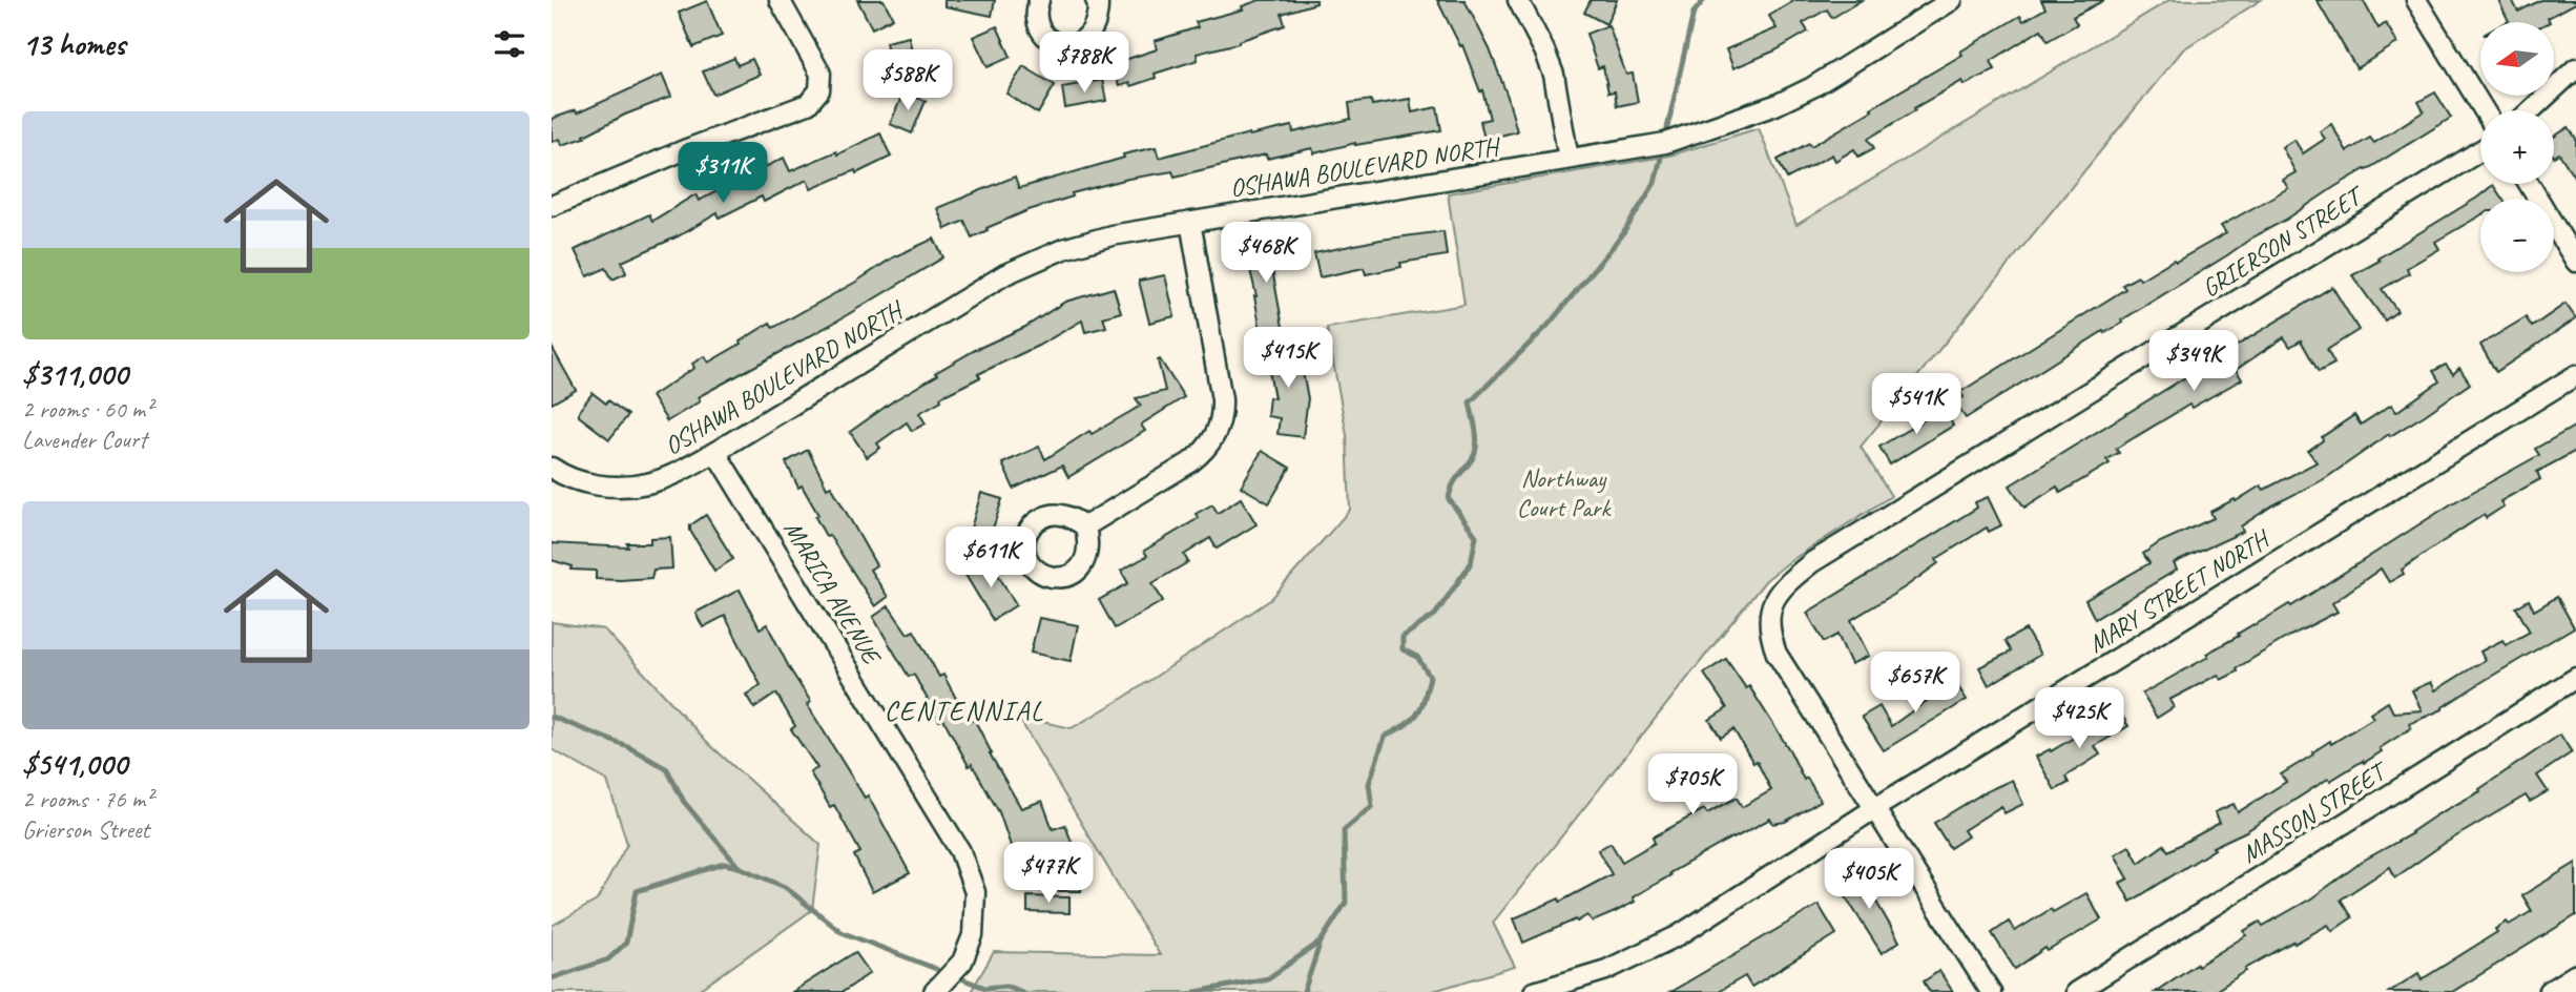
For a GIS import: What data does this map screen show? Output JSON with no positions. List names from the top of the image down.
{
  "streets": {
    "street": [
      "OSHAWA BOULEVARD NORTH",
      "GRIERSON STREET",
      "MARICA AVENUE",
      "MARY STREET NORTH",
      "MASSON STREET"
    ]
  },
  "crossings": [
    ["OSHAWA BOULEVARD NORTH", "MARICA AVENUE"],
    ["GRIERSON STREET", "MARY STREET NORTH"]
  ],
  "districts": ["CENTENNIAL"],
  "parks": ["Northway Court Park"],
  "north": "left",
  "page": {
    "heading": "13 homes",
    "map_buttons": ["+", "−"],
    "price": [
      "$788K",
      "$588K",
      "$311K",
      "$468K",
      "$415K",
      "$349K",
      "$541K",
      "$611K",
      "$657K",
      "$425K",
      "$705K",
      "$477K",
      "$405K"
    ],
    "list": [
      {
        "name": "$311,000",
        "note": "2 rooms · 60 m² · Lavender Court"
      },
      {
        "name": "$541,000",
        "note": "2 rooms · 76 m² · Grierson Street"
      }
    ]
  }
}
